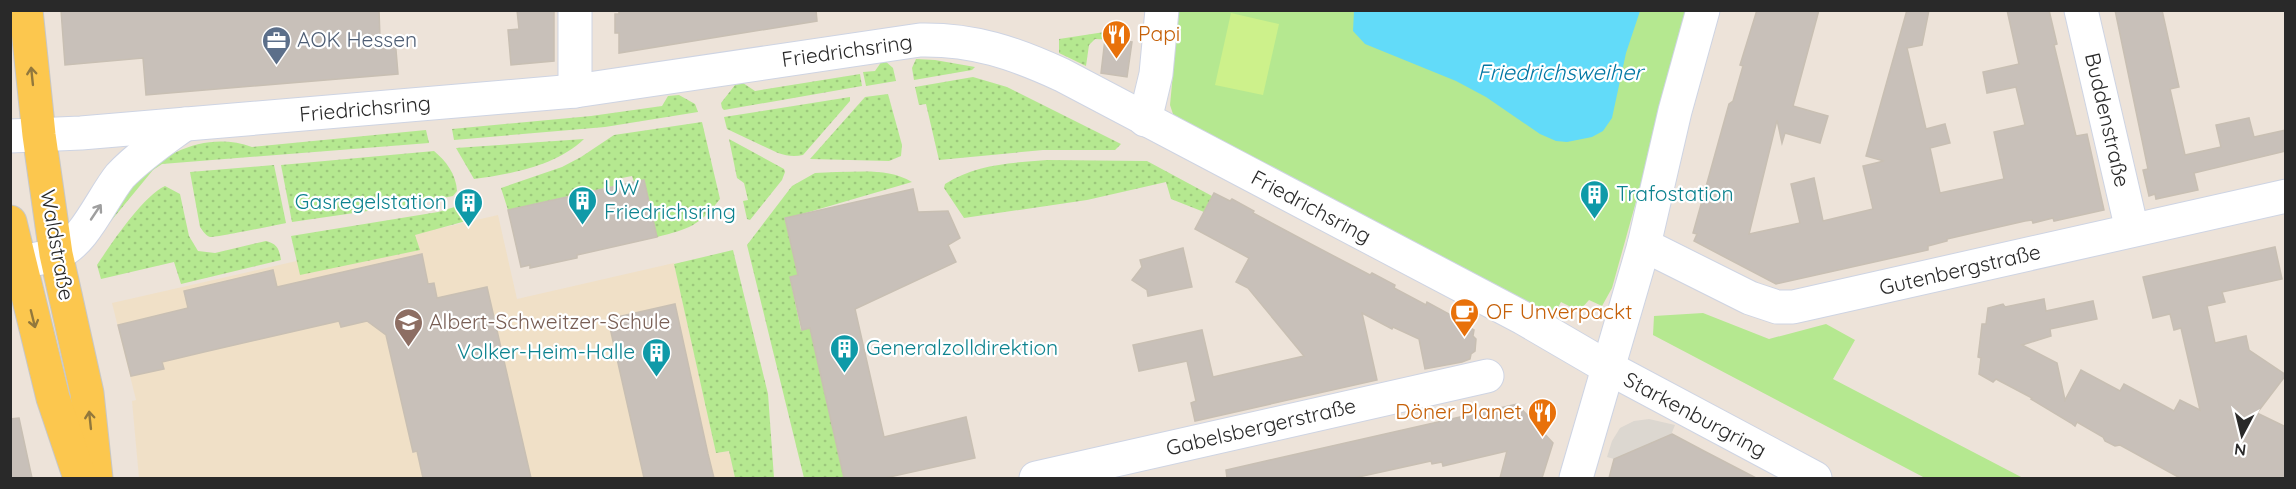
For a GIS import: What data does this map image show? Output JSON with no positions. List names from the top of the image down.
{
  "streets": {
    "main road": ["Waldstraße"],
    "street": [
      "Friedrichsring",
      "Buddenstraße",
      "Gutenbergstraße",
      "Starkenburgring",
      "Gabelsbergerstraße"
    ]
  },
  "crossings": [
    ["Friedrichsring", "Waldstraße"],
    ["Friedrichsring", "Starkenburgring"],
    ["Buddenstraße", "Gutenbergstraße"]
  ],
  "water": ["Friedrichsweiher"],
  "places": {
    "restaurant": ["Papi", "Döner Planet"],
    "office": ["AOK Hessen"],
    "building": [
      "Trafostation",
      "UW Friedrichsring",
      "Gasregelstation",
      "Generalzolldirektion",
      "Volker-Heim-Halle"
    ],
    "cafe": ["OF Unverpackt"],
    "school or university": ["Albert-Schweitzer-Schule"]
  },
  "north": "bottom"
}
